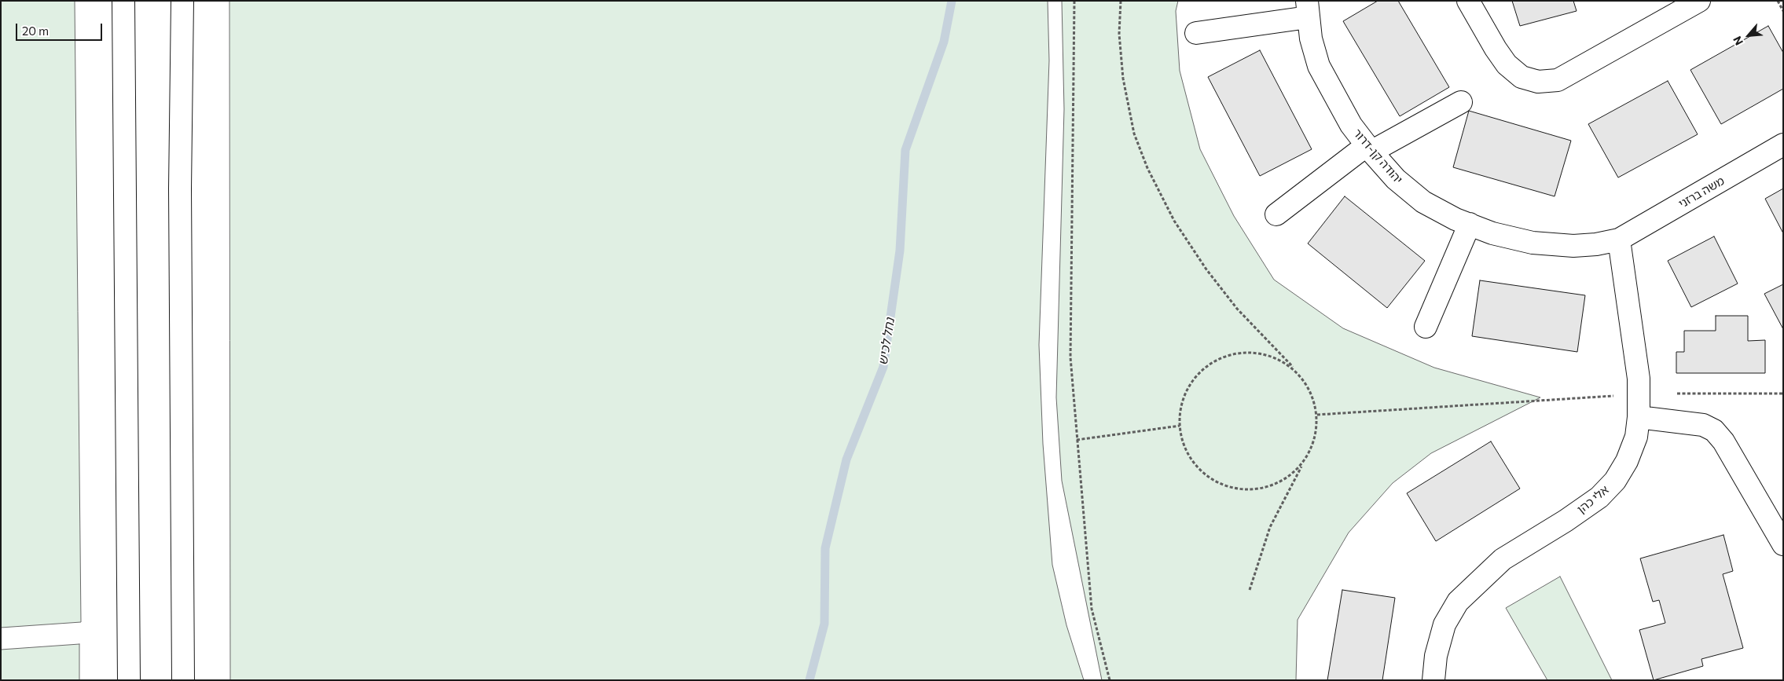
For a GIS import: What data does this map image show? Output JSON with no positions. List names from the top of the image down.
{
  "streets": {
    "main road": ["יהודה קן-דרור", "משה ברזני", "אלי כהן"]
  },
  "crossings": [
    ["יהודה קן-דרור", "משה ברזני"],
    ["יהודה קן-דרור", "אלי כהן"],
    ["משה ברזני", "אלי כהן"]
  ],
  "water": ["נחל לכיש"],
  "scale_bar": "20 m",
  "north": "bottom left"
}
